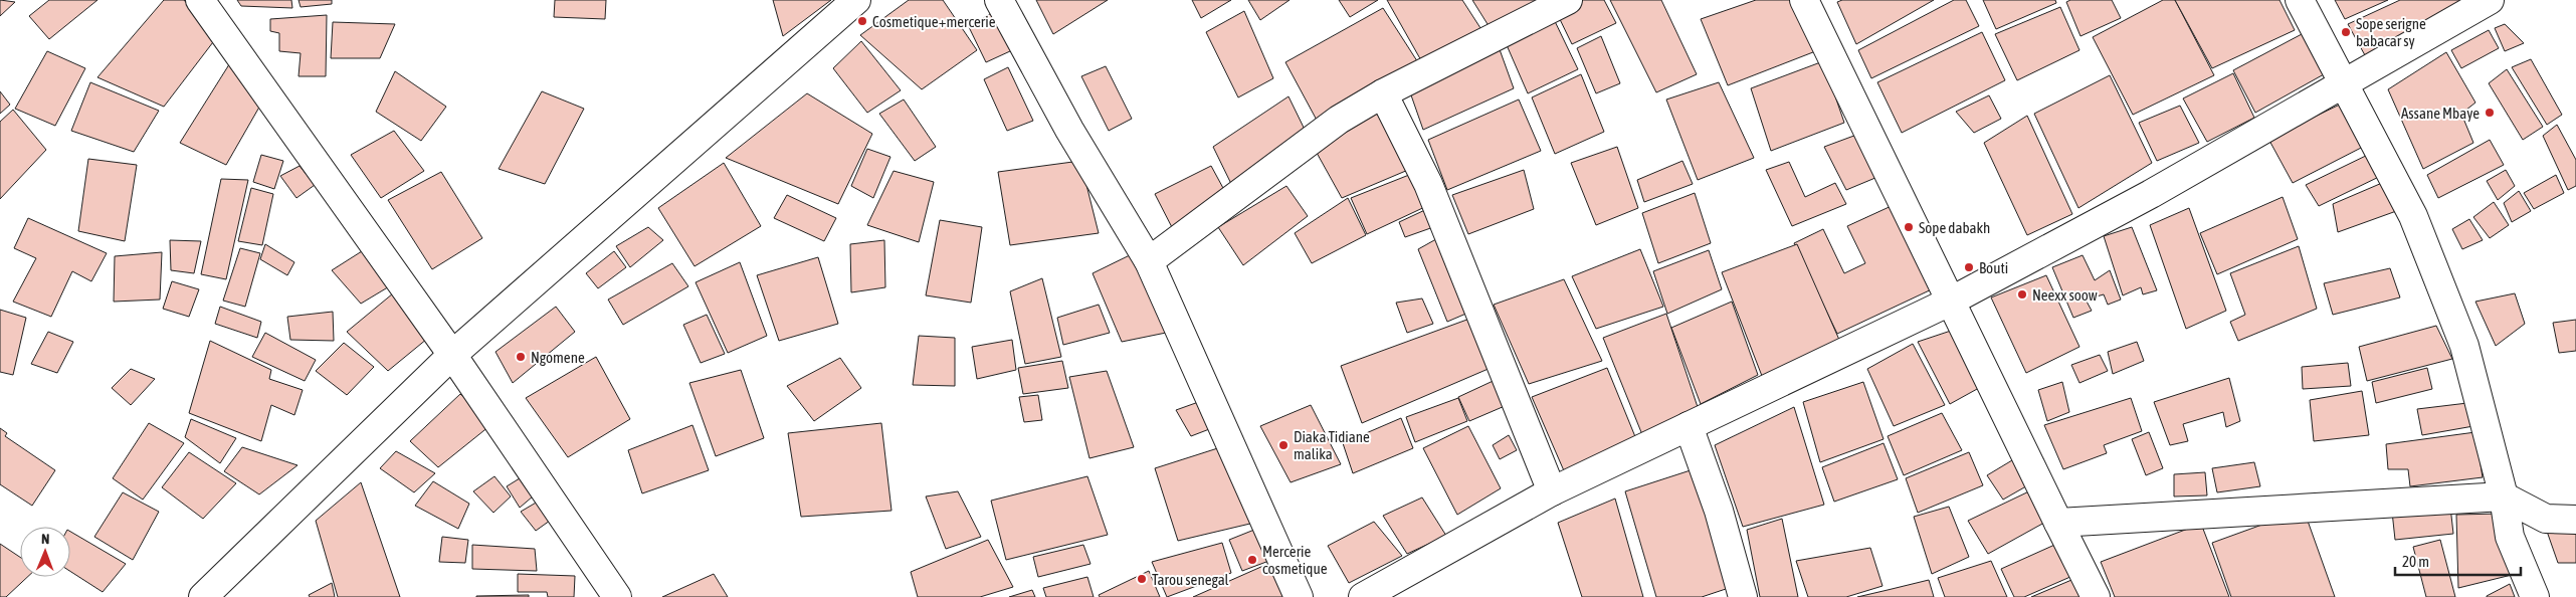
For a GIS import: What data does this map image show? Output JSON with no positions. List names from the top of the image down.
{
  "places": [
    "Cosmetique+mercerie",
    "Sope serigne babacar sy",
    "Assane Mbaye",
    "Sope dabakh",
    "Bouti",
    "Neexx soow",
    "Ngomene",
    "Diaka Tidiane malika",
    "Mercerie cosmetique",
    "Tarou senegal"
  ],
  "scale_bar": "20 m",
  "north": "top"
}
